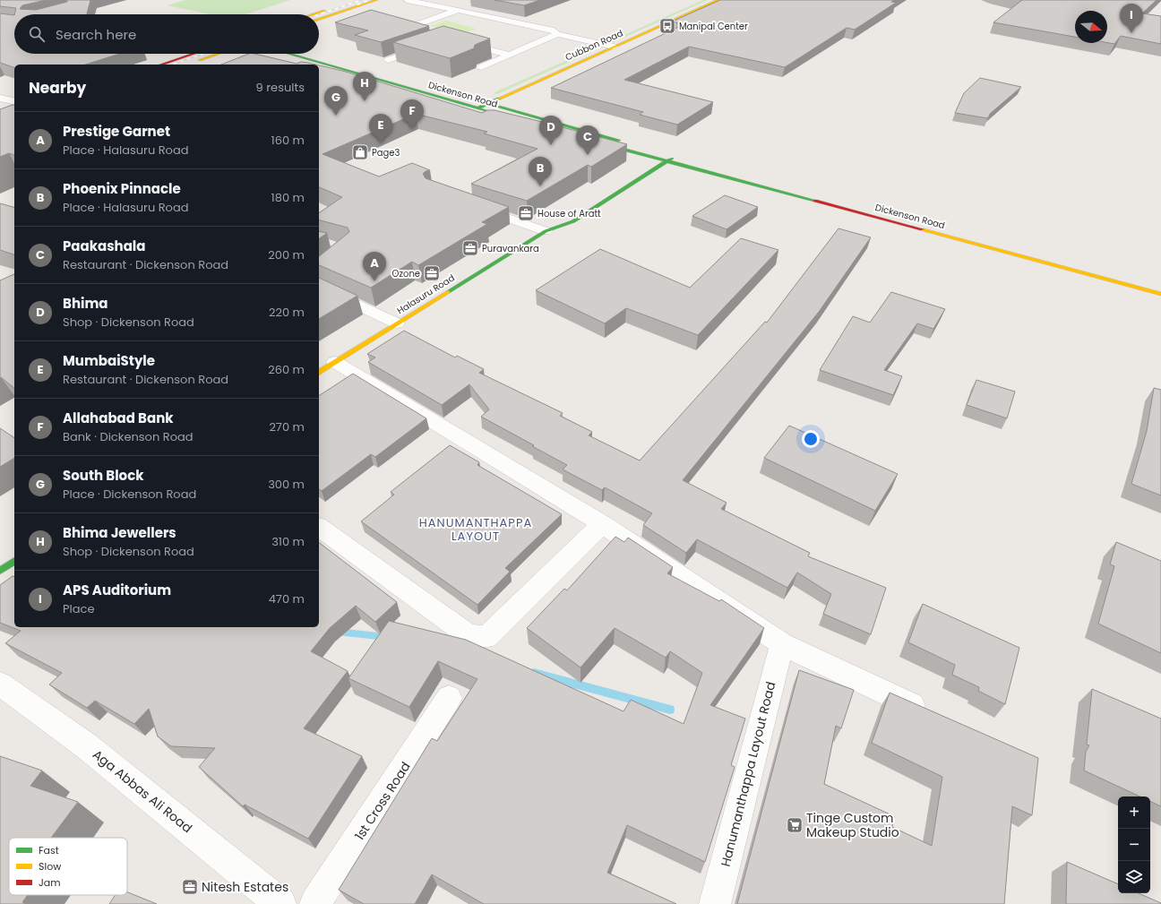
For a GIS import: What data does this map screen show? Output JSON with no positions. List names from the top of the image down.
{
  "streets": {
    "main road": ["Cubbon Road", "Dickenson Road", "Halasuru Road"],
    "street": ["Hanumanthappa Layout Road", "Aga Abbas Ali Road", "1st Cross Road"]
  },
  "crossings": [
    ["Cubbon Road", "Dickenson Road"],
    ["Dickenson Road", "Halasuru Road"]
  ],
  "districts": ["HANUMANTHAPPA LAYOUT"],
  "places": {
    "bus stop": ["Manipal Center"],
    "shop": ["Page3"],
    "office": [
      "House of Aratt",
      "Puravankara",
      "Ozone",
      "Nitesh Estates"
    ],
    "supermarket": ["Tinge Custom Makeup Studio"]
  },
  "legend": ["Fast", "Slow", "Jam"],
  "north": "right",
  "page": {
    "pins": [
      "I",
      "H",
      "G",
      "F",
      "E",
      "D",
      "C",
      "B",
      "A"
    ],
    "search": "Search here",
    "heading": ["Nearby", "9 results"],
    "list": [
      {
        "mark": "A",
        "name": "Prestige Garnet",
        "note": "Place · Halasuru Road",
        "value": "160 m"
      },
      {
        "mark": "B",
        "name": "Phoenix Pinnacle",
        "note": "Place · Halasuru Road",
        "value": "180 m"
      },
      {
        "mark": "C",
        "name": "Paakashala",
        "note": "Restaurant · Dickenson Road",
        "value": "200 m"
      },
      {
        "mark": "D",
        "name": "Bhima",
        "note": "Shop · Dickenson Road",
        "value": "220 m"
      },
      {
        "mark": "E",
        "name": "MumbaiStyle",
        "note": "Restaurant · Dickenson Road",
        "value": "260 m"
      },
      {
        "mark": "F",
        "name": "Allahabad Bank",
        "note": "Bank · Dickenson Road",
        "value": "270 m"
      },
      {
        "mark": "G",
        "name": "South Block",
        "note": "Place · Dickenson Road",
        "value": "300 m"
      },
      {
        "mark": "H",
        "name": "Bhima Jewellers",
        "note": "Shop · Dickenson Road",
        "value": "310 m"
      },
      {
        "mark": "I",
        "name": "APS Auditorium",
        "note": "Place",
        "value": "470 m"
      }
    ],
    "map_buttons": ["+", "−"]
  }
}
